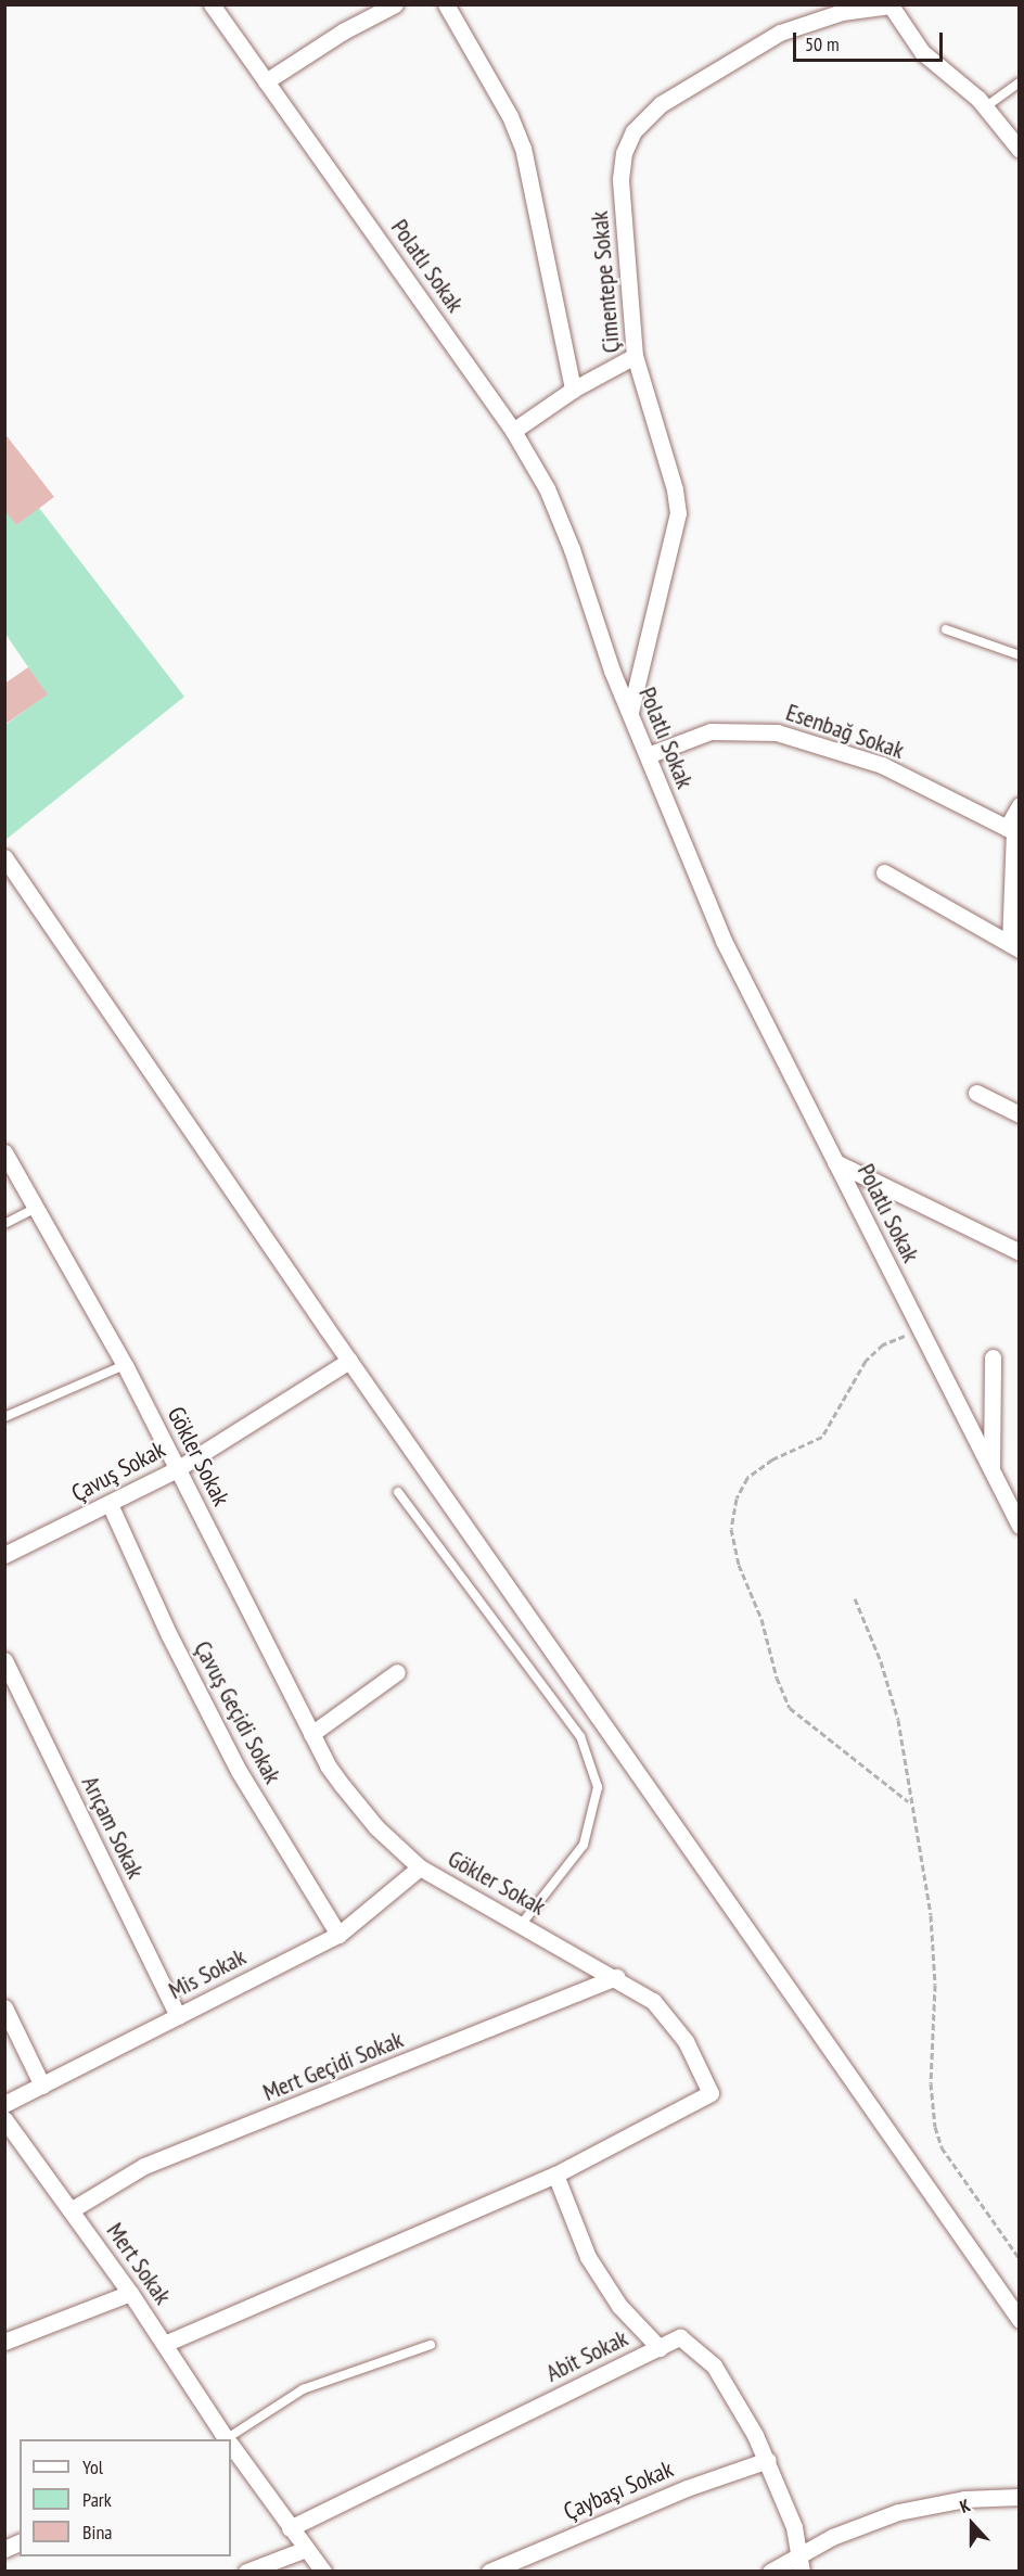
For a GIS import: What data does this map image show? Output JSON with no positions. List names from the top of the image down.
{
  "streets": {
    "street": [
      "Polatlı Sokak",
      "Çimentepe Sokak",
      "Esenbağ Sokak",
      "Gökler Sokak",
      "Çavuş Sokak",
      "Çavuş Geçidi Sokak",
      "Arıçam Sokak",
      "Mis Sokak",
      "Mert Geçidi Sokak",
      "Mert Sokak",
      "Abit Sokak",
      "Çaybaşı Sokak"
    ]
  },
  "crossings": [
    ["Polatlı Sokak", "Çimentepe Sokak"],
    ["Polatlı Sokak", "Esenbağ Sokak"],
    ["Gökler Sokak", "Çavuş Sokak"],
    ["Gökler Sokak", "Mis Sokak"],
    ["Gökler Sokak", "Mert Geçidi Sokak"],
    ["Gökler Sokak", "Mert Sokak"],
    ["Çavuş Sokak", "Çavuş Geçidi Sokak"],
    ["Çavuş Geçidi Sokak", "Mis Sokak"],
    ["Arıçam Sokak", "Mis Sokak"],
    ["Mert Geçidi Sokak", "Mert Sokak"],
    ["Mert Sokak", "Abit Sokak"],
    ["Abit Sokak", "Çaybaşı Sokak"]
  ],
  "legend": ["Yol", "Park", "Bina"],
  "scale_bar": "50 m",
  "north": "top"
}
